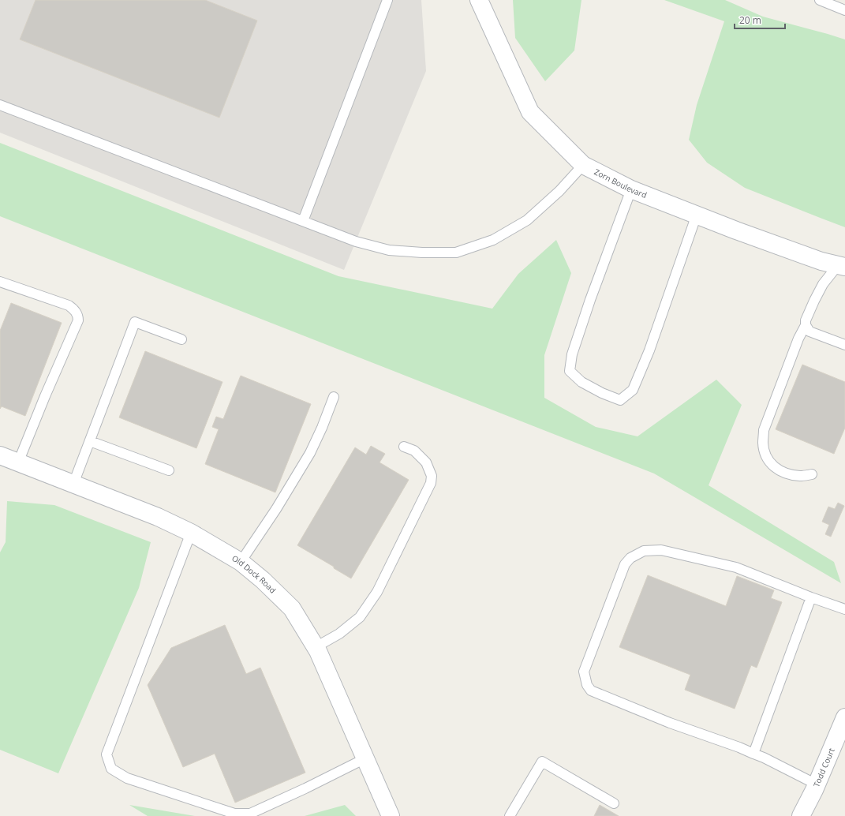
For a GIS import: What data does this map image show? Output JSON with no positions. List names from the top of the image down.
{
  "streets": {
    "street": ["Zorn Boulevard", "Old Dock Road", "Todd Court"]
  },
  "scale_bar": "20 m"
}
